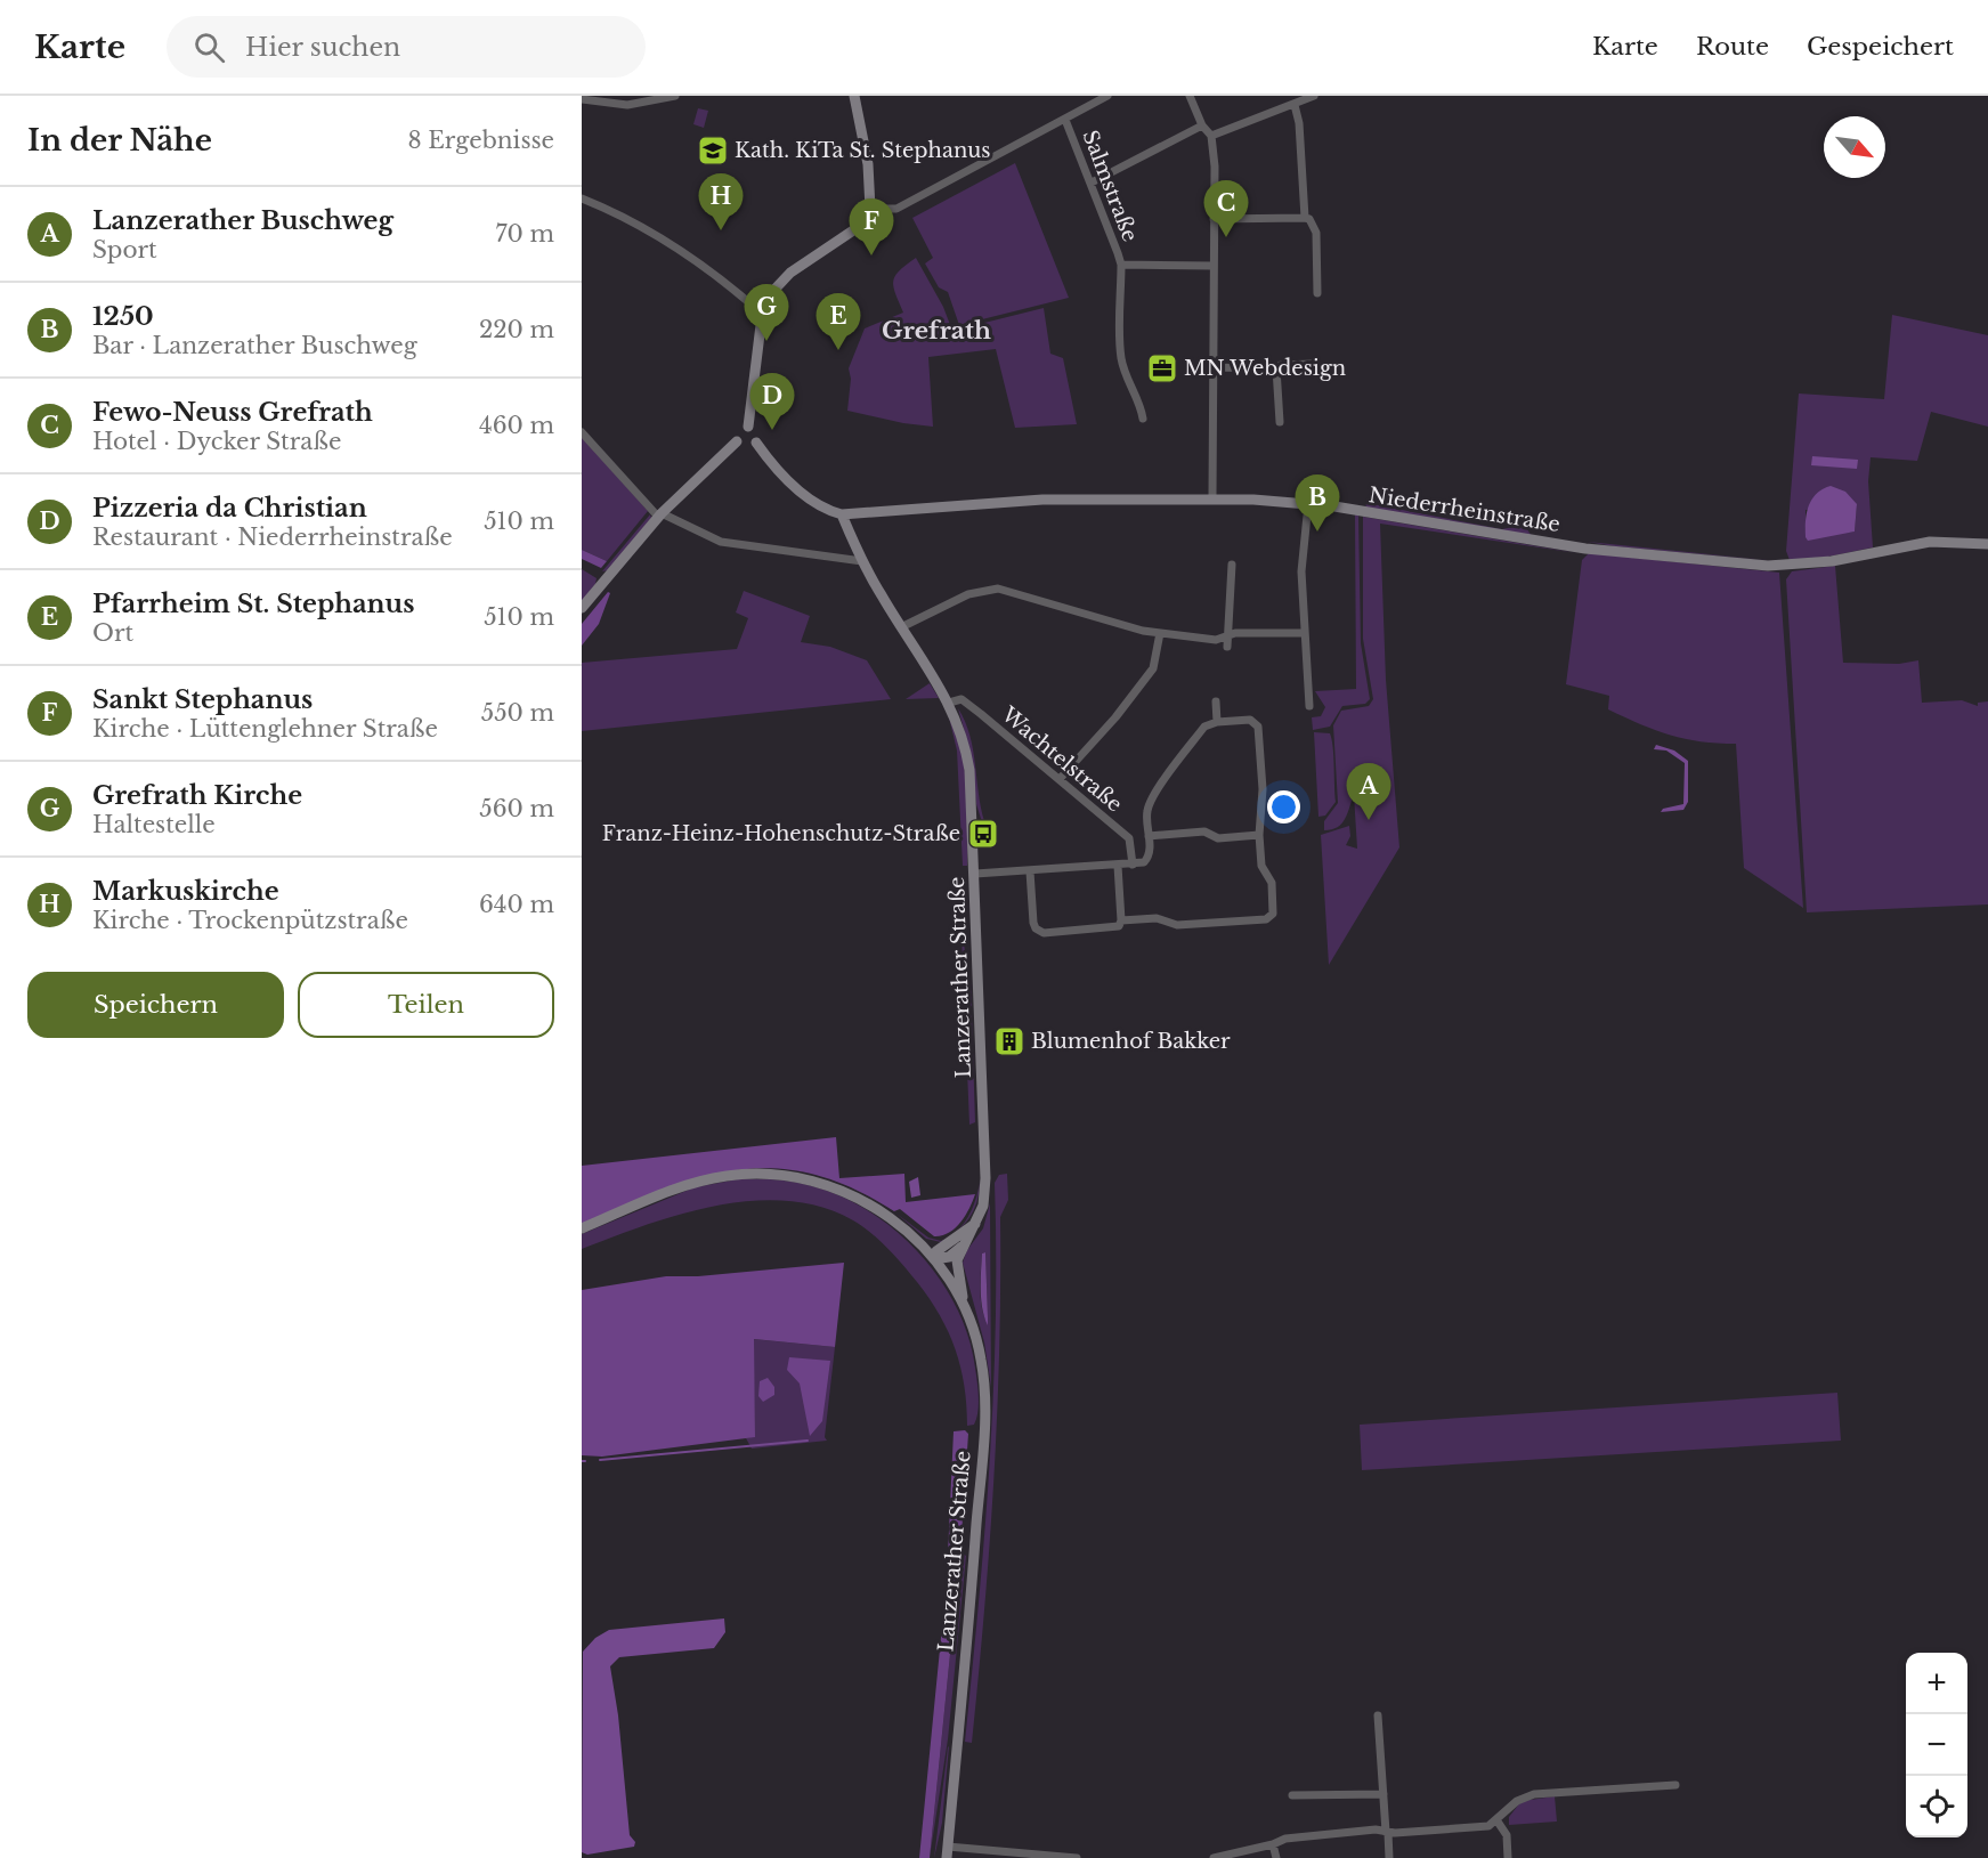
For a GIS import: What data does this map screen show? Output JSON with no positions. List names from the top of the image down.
{
  "streets": {
    "main road": ["Niederrheinstraße", "Lanzerather Straße"],
    "street": ["Salmstraße", "Wachtelstraße"]
  },
  "crossings": [
    ["Niederrheinstraße", "Lanzerather Straße"],
    ["Wachtelstraße", "Lanzerather Straße"]
  ],
  "districts": ["Grefrath"],
  "places": {
    "school or university": ["Kath. KiTa St. Stephanus"],
    "office": ["MN Webdesign"],
    "bus stop": ["Franz-Heinz-Hohenschutz-Straße"],
    "building": ["Blumenhof Bakker"]
  },
  "north": "bottom right",
  "page": {
    "header": "Karte",
    "search": "Hier suchen",
    "nav": ["Karte", "Route", "Gespeichert"],
    "heading": ["In der Nähe", "8 Ergebnisse"],
    "pins": [
      "H",
      "C",
      "F",
      "G",
      "E",
      "D",
      "B",
      "A"
    ],
    "list": [
      {
        "mark": "A",
        "name": "Lanzerather Buschweg",
        "note": "Sport",
        "value": "70 m"
      },
      {
        "mark": "B",
        "name": "1250",
        "note": "Bar · Lanzerather Buschweg",
        "value": "220 m"
      },
      {
        "mark": "C",
        "name": "Fewo-Neuss Grefrath",
        "note": "Hotel · Dycker Straße",
        "value": "460 m"
      },
      {
        "mark": "D",
        "name": "Pizzeria da Christian",
        "note": "Restaurant · Niederrheinstraße",
        "value": "510 m"
      },
      {
        "mark": "E",
        "name": "Pfarrheim St. Stephanus",
        "note": "Ort",
        "value": "510 m"
      },
      {
        "mark": "F",
        "name": "Sankt Stephanus",
        "note": "Kirche · Lüttenglehner Straße",
        "value": "550 m"
      },
      {
        "mark": "G",
        "name": "Grefrath Kirche",
        "note": "Haltestelle",
        "value": "560 m"
      },
      {
        "mark": "H",
        "name": "Markuskirche",
        "note": "Kirche · Trockenpützstraße",
        "value": "640 m"
      }
    ],
    "buttons": ["Speichern", "Teilen"],
    "map_buttons": ["+", "−"]
  }
}
